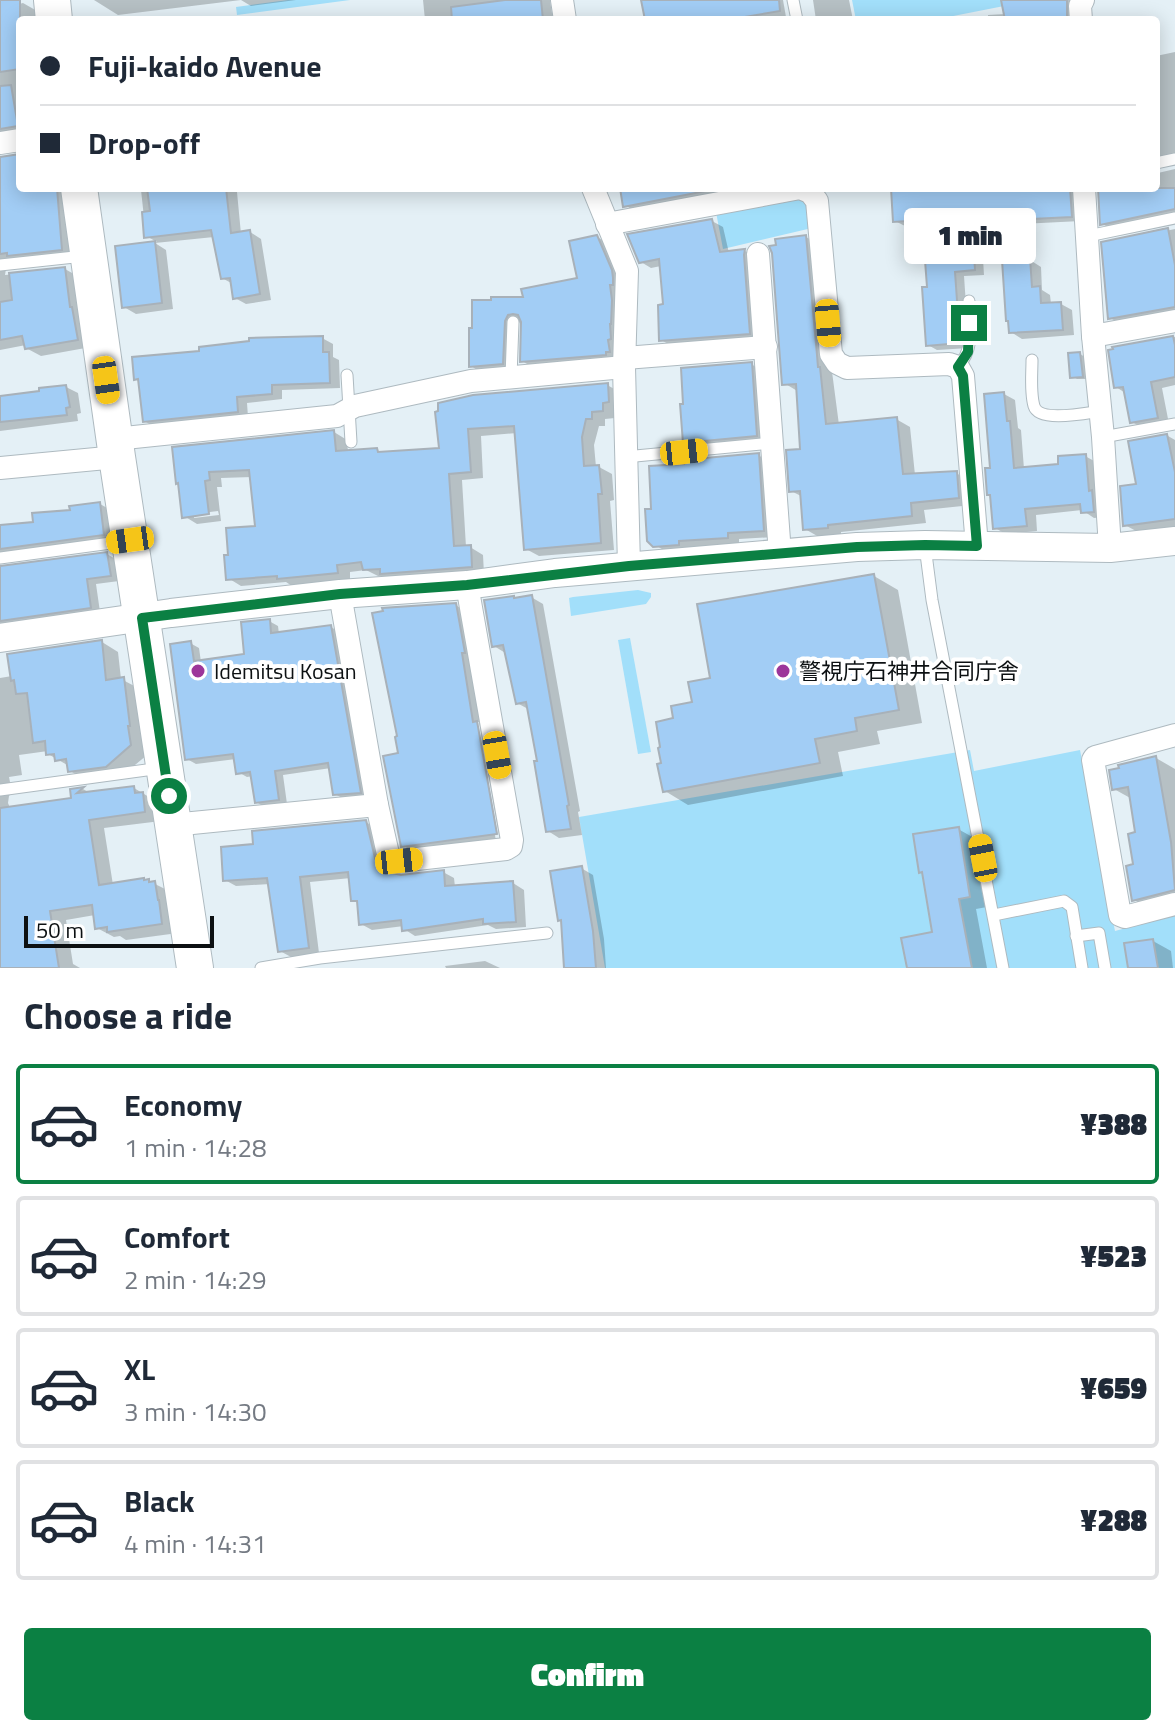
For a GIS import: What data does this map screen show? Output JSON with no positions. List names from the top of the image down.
{
  "places": ["Idemitsu Kosan", "警視庁石神井合同庁舎"],
  "scale_bar": "50 m",
  "page": {
    "banner": ["Fuji-kaido Avenue", "Drop-off"],
    "bubble": "1 min",
    "scale": "50 m",
    "heading": "Choose a ride",
    "list": [
      {
        "name": "Economy",
        "note": "1 min · 14:28",
        "value": "¥388"
      },
      {
        "name": "Comfort",
        "note": "2 min · 14:29",
        "value": "¥523"
      },
      {
        "name": "XL",
        "note": "3 min · 14:30",
        "value": "¥659"
      },
      {
        "name": "Black",
        "note": "4 min · 14:31",
        "value": "¥288"
      }
    ],
    "buttons": "Confirm"
  }
}
